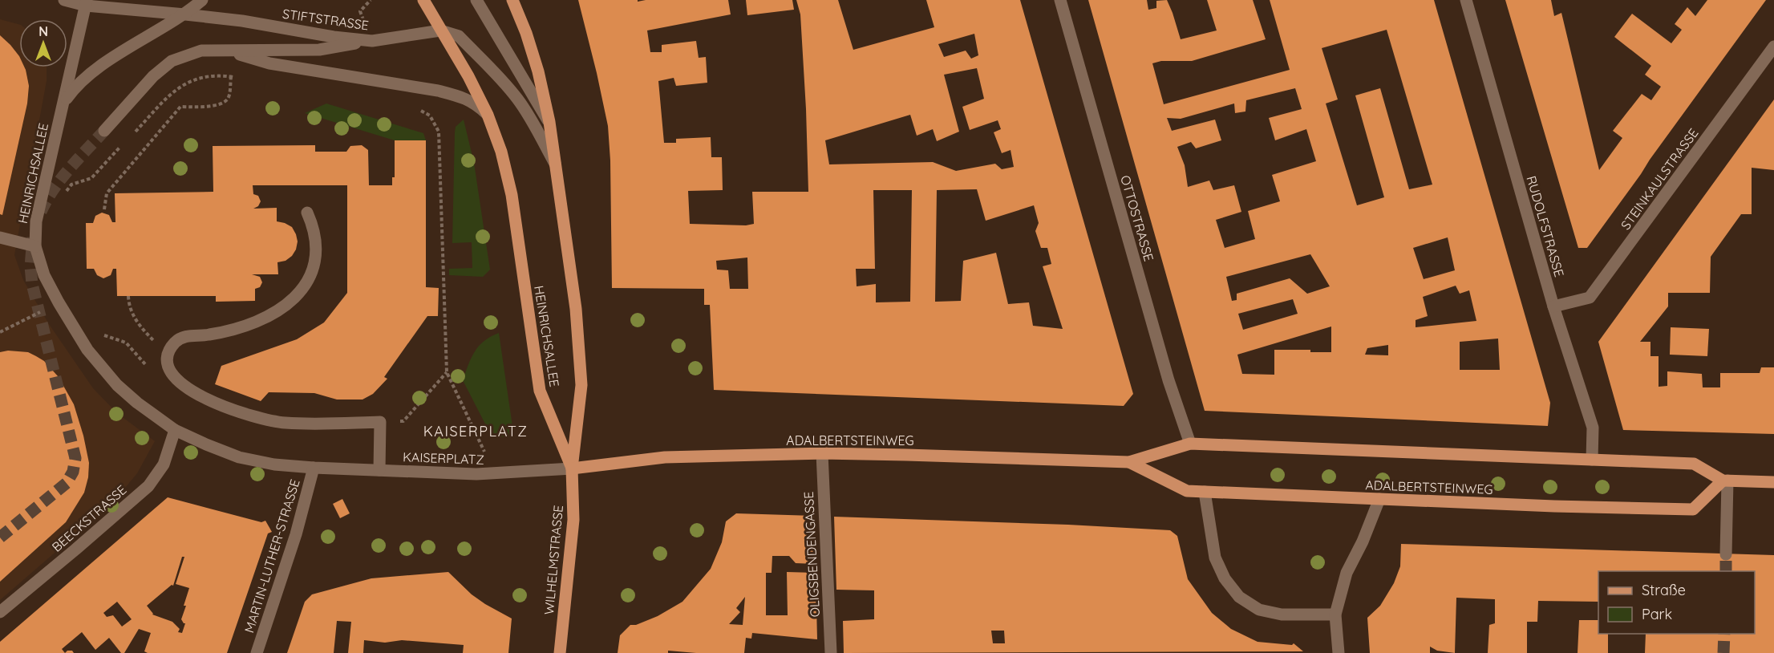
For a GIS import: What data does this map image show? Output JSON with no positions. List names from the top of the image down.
{
  "streets": {
    "main road": ["HEINRICHSALLEE", "ADALBERTSTEINWEG", "WILHELMSTRASSE"],
    "street": [
      "STIFTSTRASSE",
      "STEINKAULSTRASSE",
      "OTTOSTRASSE",
      "RUDOLFSTRASSE",
      "KAISERPLATZ",
      "BEECKSTRASSE",
      "OLIGSBENDENGASSE",
      "MARTIN-LUTHER-STRASSE"
    ]
  },
  "crossings": [
    ["STIFTSTRASSE", "HEINRICHSALLEE"],
    ["HEINRICHSALLEE", "ADALBERTSTEINWEG"],
    ["HEINRICHSALLEE", "KAISERPLATZ"],
    ["HEINRICHSALLEE", "BEECKSTRASSE"],
    ["HEINRICHSALLEE", "WILHELMSTRASSE"],
    ["STEINKAULSTRASSE", "RUDOLFSTRASSE"],
    ["OTTOSTRASSE", "ADALBERTSTEINWEG"],
    ["RUDOLFSTRASSE", "ADALBERTSTEINWEG"],
    ["ADALBERTSTEINWEG", "KAISERPLATZ"],
    ["ADALBERTSTEINWEG", "OLIGSBENDENGASSE"],
    ["ADALBERTSTEINWEG", "WILHELMSTRASSE"],
    ["KAISERPLATZ", "BEECKSTRASSE"],
    ["KAISERPLATZ", "MARTIN-LUTHER-STRASSE"],
    ["KAISERPLATZ", "WILHELMSTRASSE"]
  ],
  "districts": ["KAISERPLATZ"],
  "legend": ["Straße", "Park"],
  "north": "top"
}
